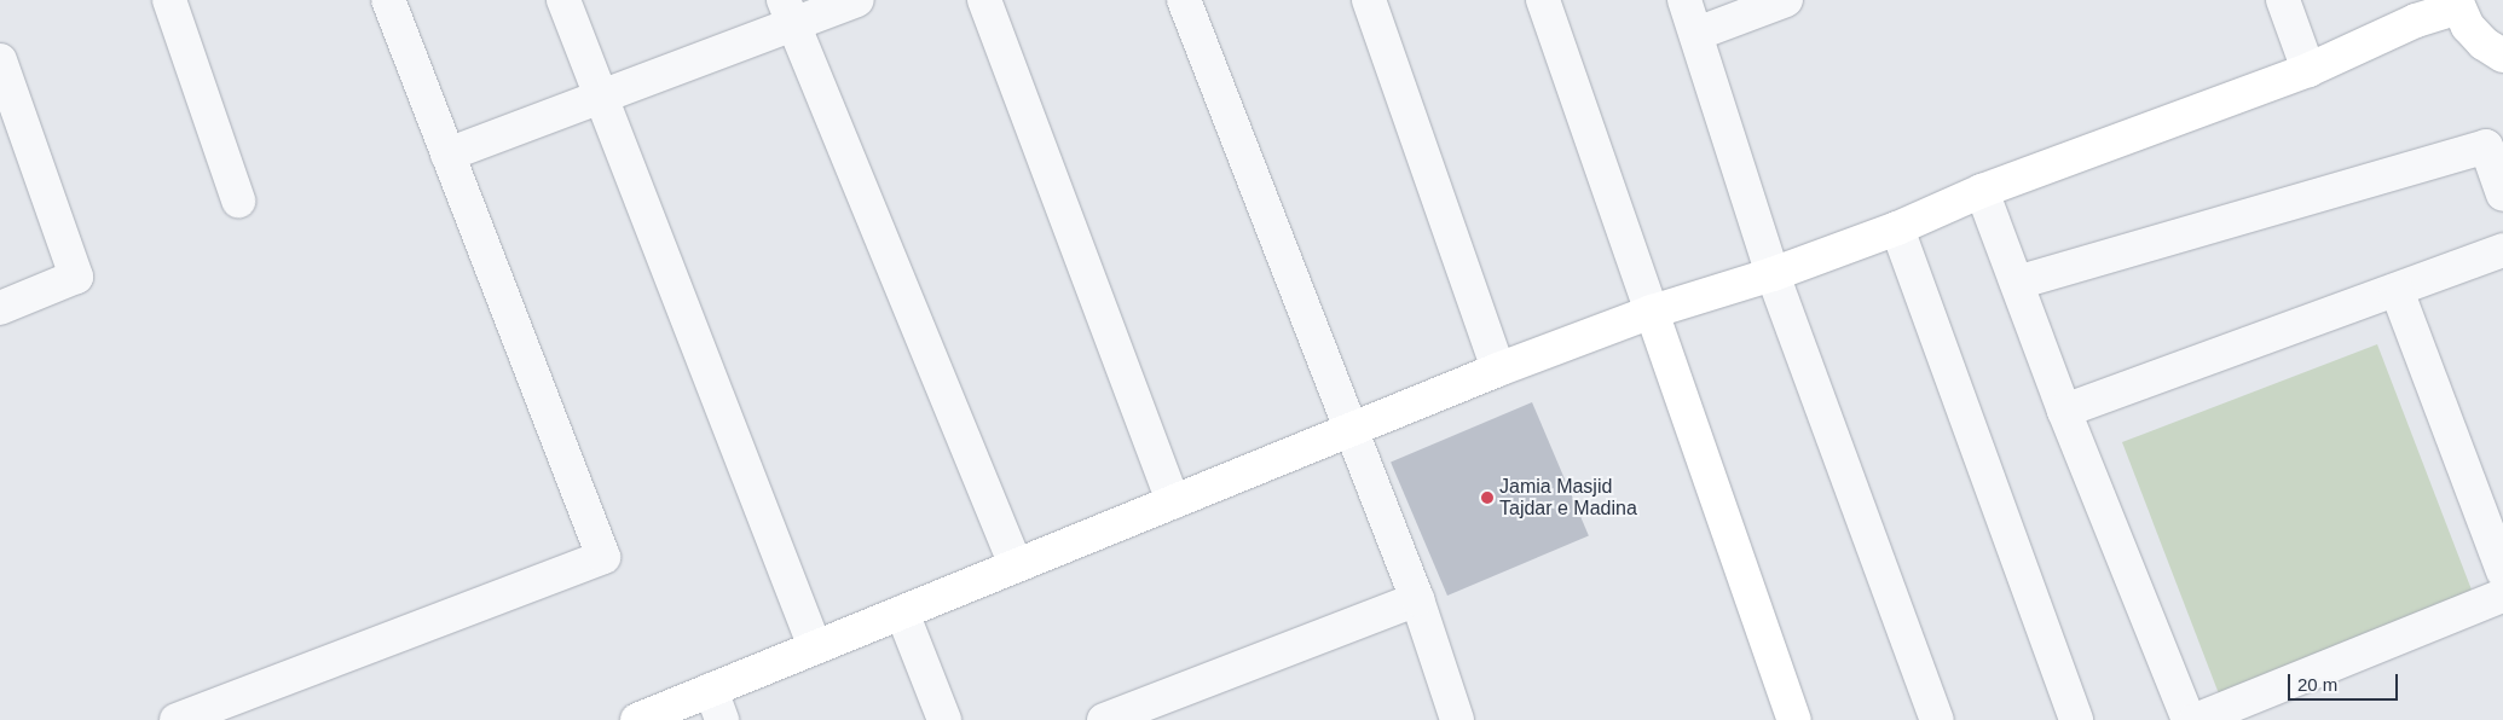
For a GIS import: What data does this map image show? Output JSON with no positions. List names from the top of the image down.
{
  "places": ["Jamia Masjid Tajdar e Madina"],
  "scale_bar": "20 m"
}
